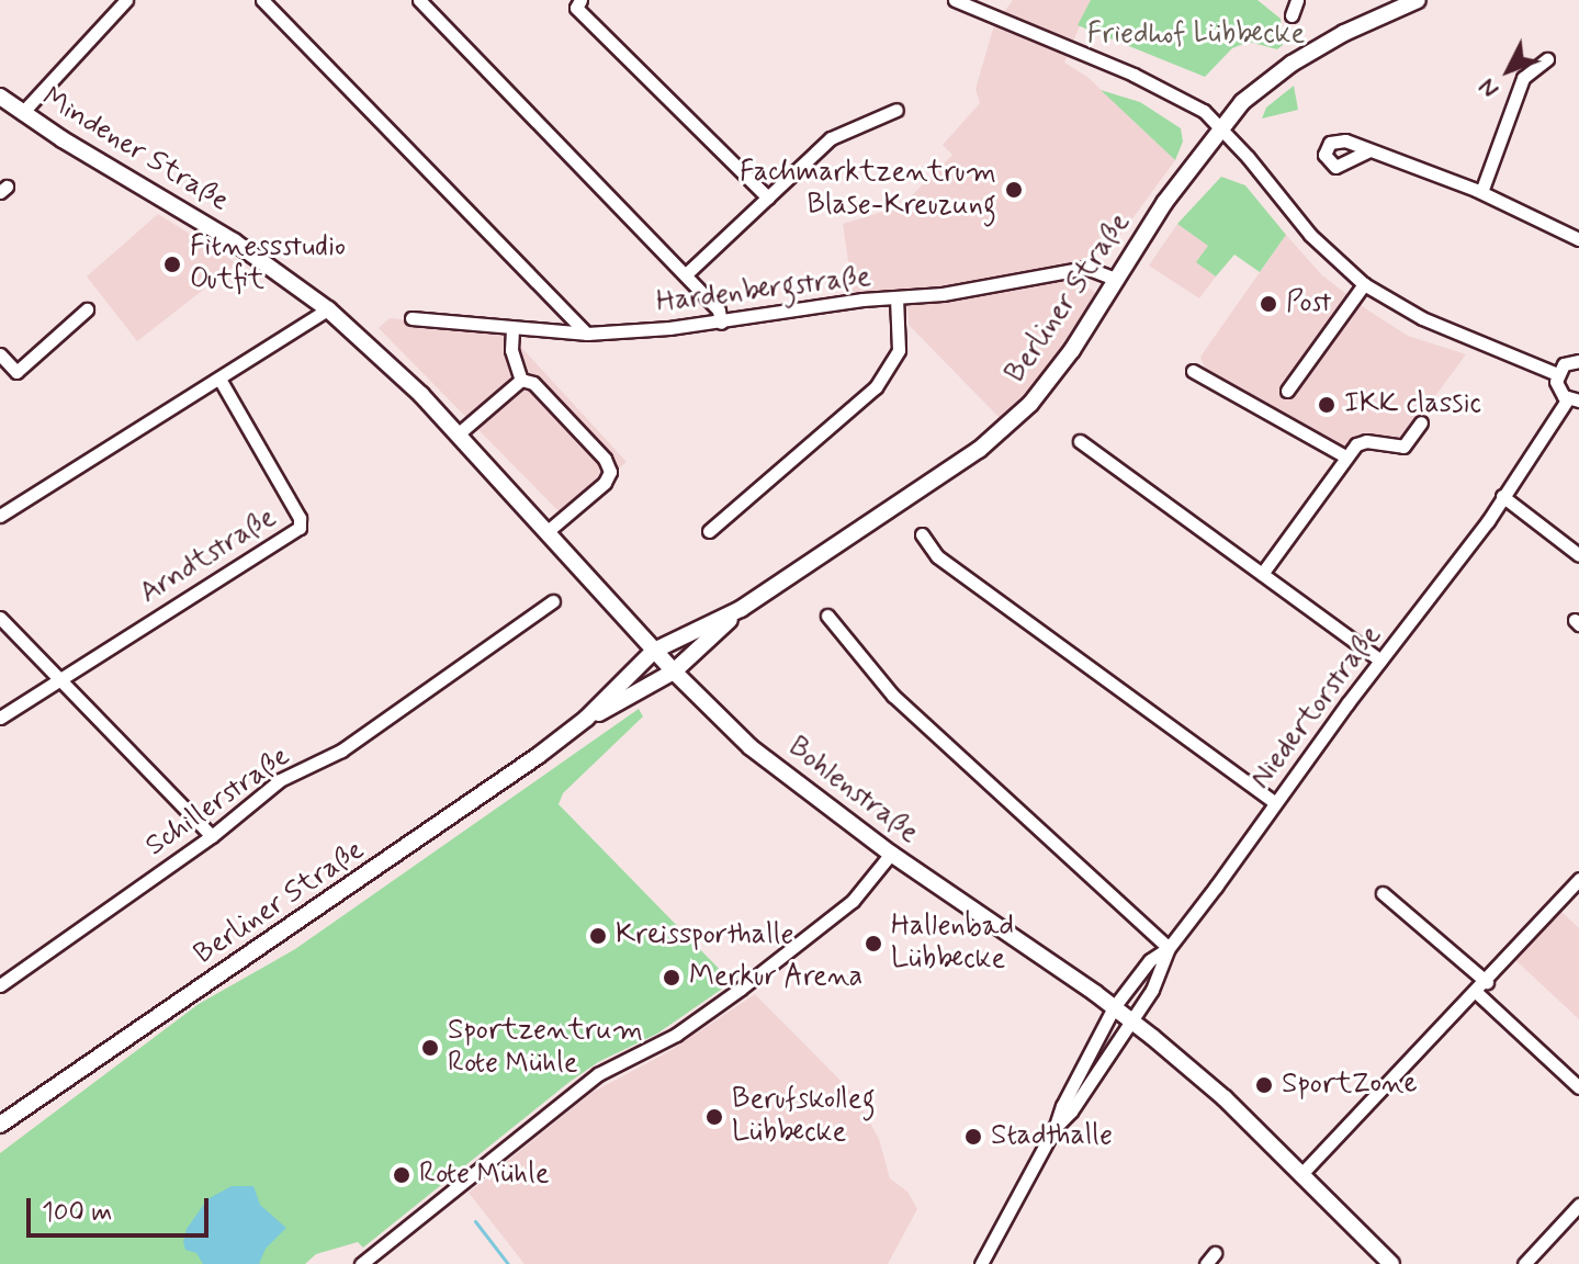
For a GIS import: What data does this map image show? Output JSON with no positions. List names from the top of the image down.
{
  "streets": {
    "main road": ["Mindener Straße", "Berliner Straße", "Bohlenstraße"],
    "street": [
      "Hardenbergstraße",
      "Arndtstraße",
      "Niedertorstraße",
      "Schillerstraße"
    ]
  },
  "crossings": [
    ["Mindener Straße", "Bohlenstraße"],
    ["Hardenbergstraße", "Berliner Straße"],
    ["Berliner Straße", "Bohlenstraße"],
    ["Niedertorstraße", "Bohlenstraße"]
  ],
  "parks": ["Friedhof Lübbecke"],
  "places": [
    "Fachmarktzentrum Blase-Kreuzung",
    "Fitnessstudio Outfit",
    "Post",
    "IKK classic",
    "Kreissporthalle",
    "Hallenbad Lübbecke",
    "Merkur Arena",
    "Sportzentrum Rote Mühle",
    "SportZone",
    "Berufskolleg Lübbecke",
    "Stadthalle",
    "Rote Mühle"
  ],
  "scale_bar": "100 m",
  "north": "bottom left"
}
